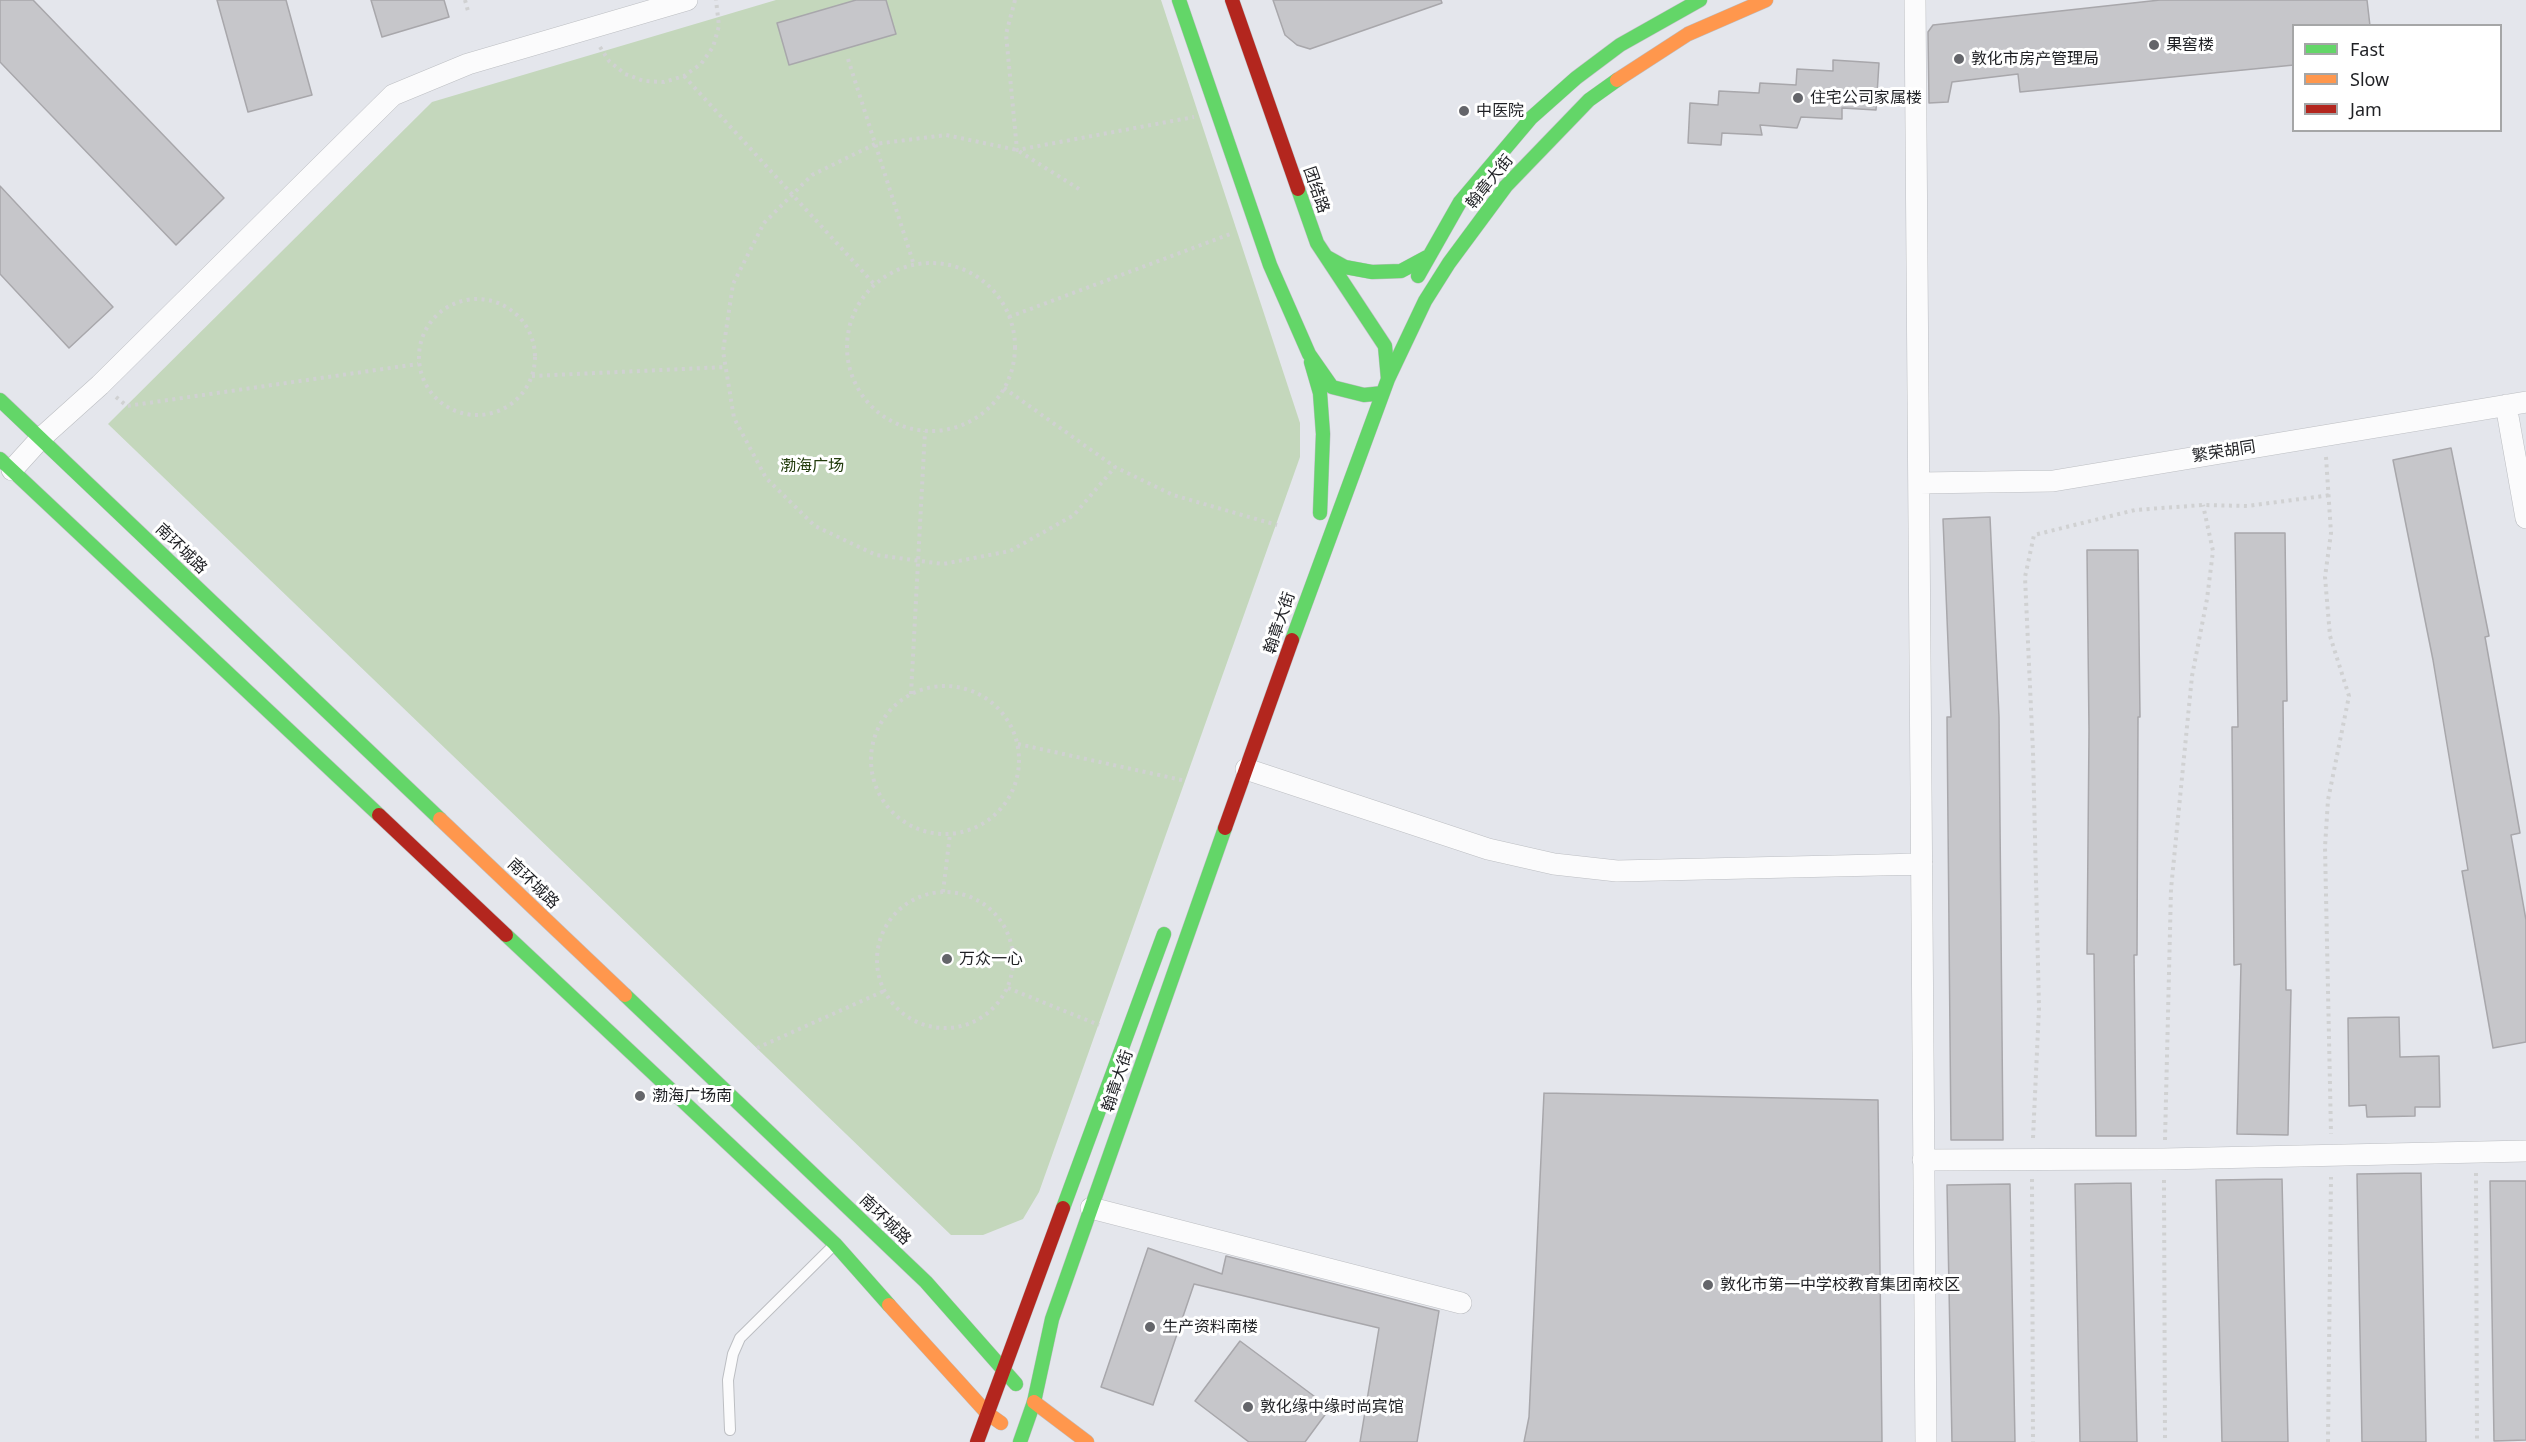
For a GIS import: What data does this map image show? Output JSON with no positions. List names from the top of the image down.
{
  "streets": {
    "main road": ["翰章大街", "团结路", "南环城路"],
    "street": ["繁荣胡同"]
  },
  "crossings": [
    ["翰章大街", "团结路"],
    ["翰章大街", "南环城路"]
  ],
  "parks": ["渤海广场"],
  "places": [
    "果窖楼",
    "敦化市房产管理局",
    "住宅公司家属楼",
    "中医院",
    "万众一心",
    "渤海广场南",
    "敦化市第一中学校教育集团南校区",
    "生产资料南楼",
    "敦化缘中缘时尚宾馆"
  ],
  "legend": ["Fast", "Slow", "Jam"]
}
